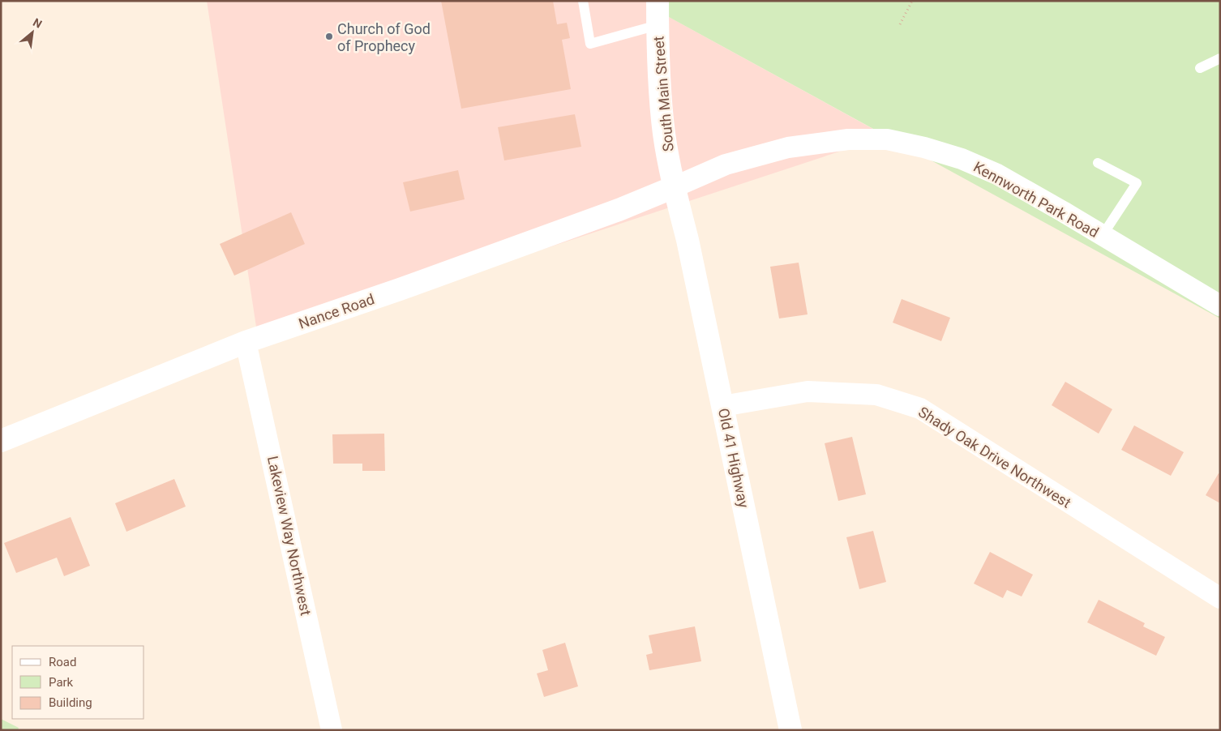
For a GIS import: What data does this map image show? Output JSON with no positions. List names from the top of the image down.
{
  "streets": {
    "main road": ["South Main Street", "Nance Road", "Old 41 Highway"],
    "street": ["Kennworth Park Road", "Shady Oak Drive Northwest", "Lakeview Way Northwest"]
  },
  "crossings": [
    ["South Main Street", "Kennworth Park Road"],
    ["South Main Street", "Nance Road"],
    ["South Main Street", "Old 41 Highway"],
    ["Kennworth Park Road", "Nance Road"],
    ["Kennworth Park Road", "Old 41 Highway"],
    ["Nance Road", "Old 41 Highway"],
    ["Nance Road", "Lakeview Way Northwest"],
    ["Shady Oak Drive Northwest", "Old 41 Highway"]
  ],
  "places": ["Church of God of Prophecy"],
  "legend": ["Road", "Park", "Building"],
  "north": "top right"
}
